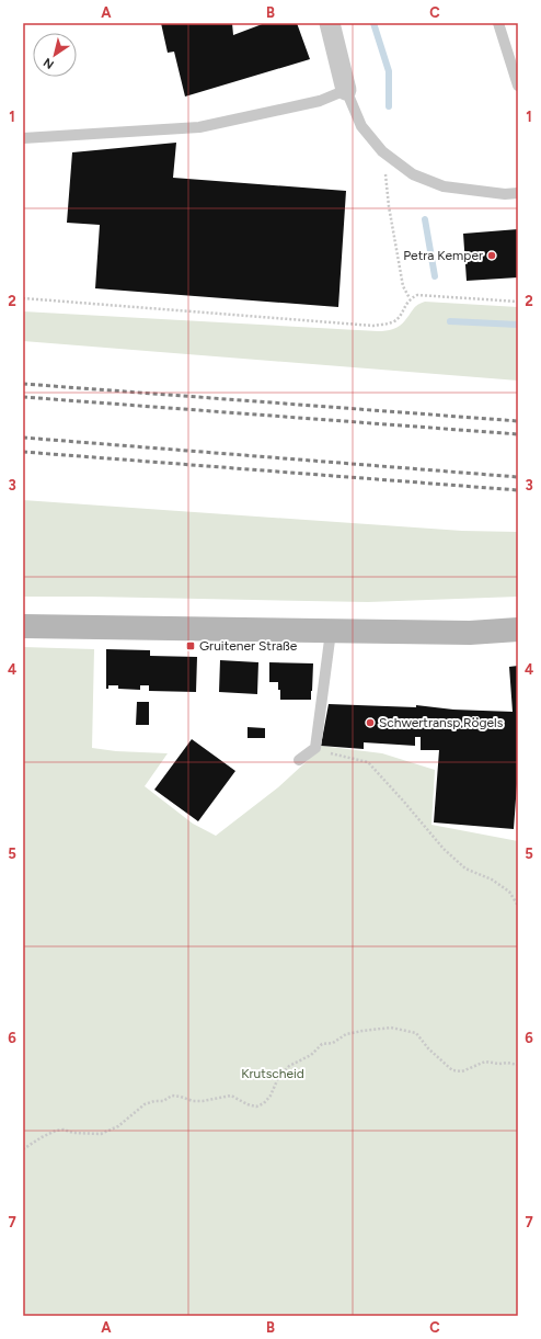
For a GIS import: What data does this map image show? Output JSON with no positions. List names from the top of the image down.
{
  "parks": ["Krutscheid"],
  "places": {
    "other": ["Petra Kemper", "Schwertransp.Rögels"],
    "transit": ["Gruitener Straße"]
  },
  "north": "bottom left",
  "grid": {
    "columns": ["A", "B", "C"],
    "rows": [
      "1",
      "2",
      "3",
      "4",
      "5",
      "6",
      "7"
    ]
  }
}
